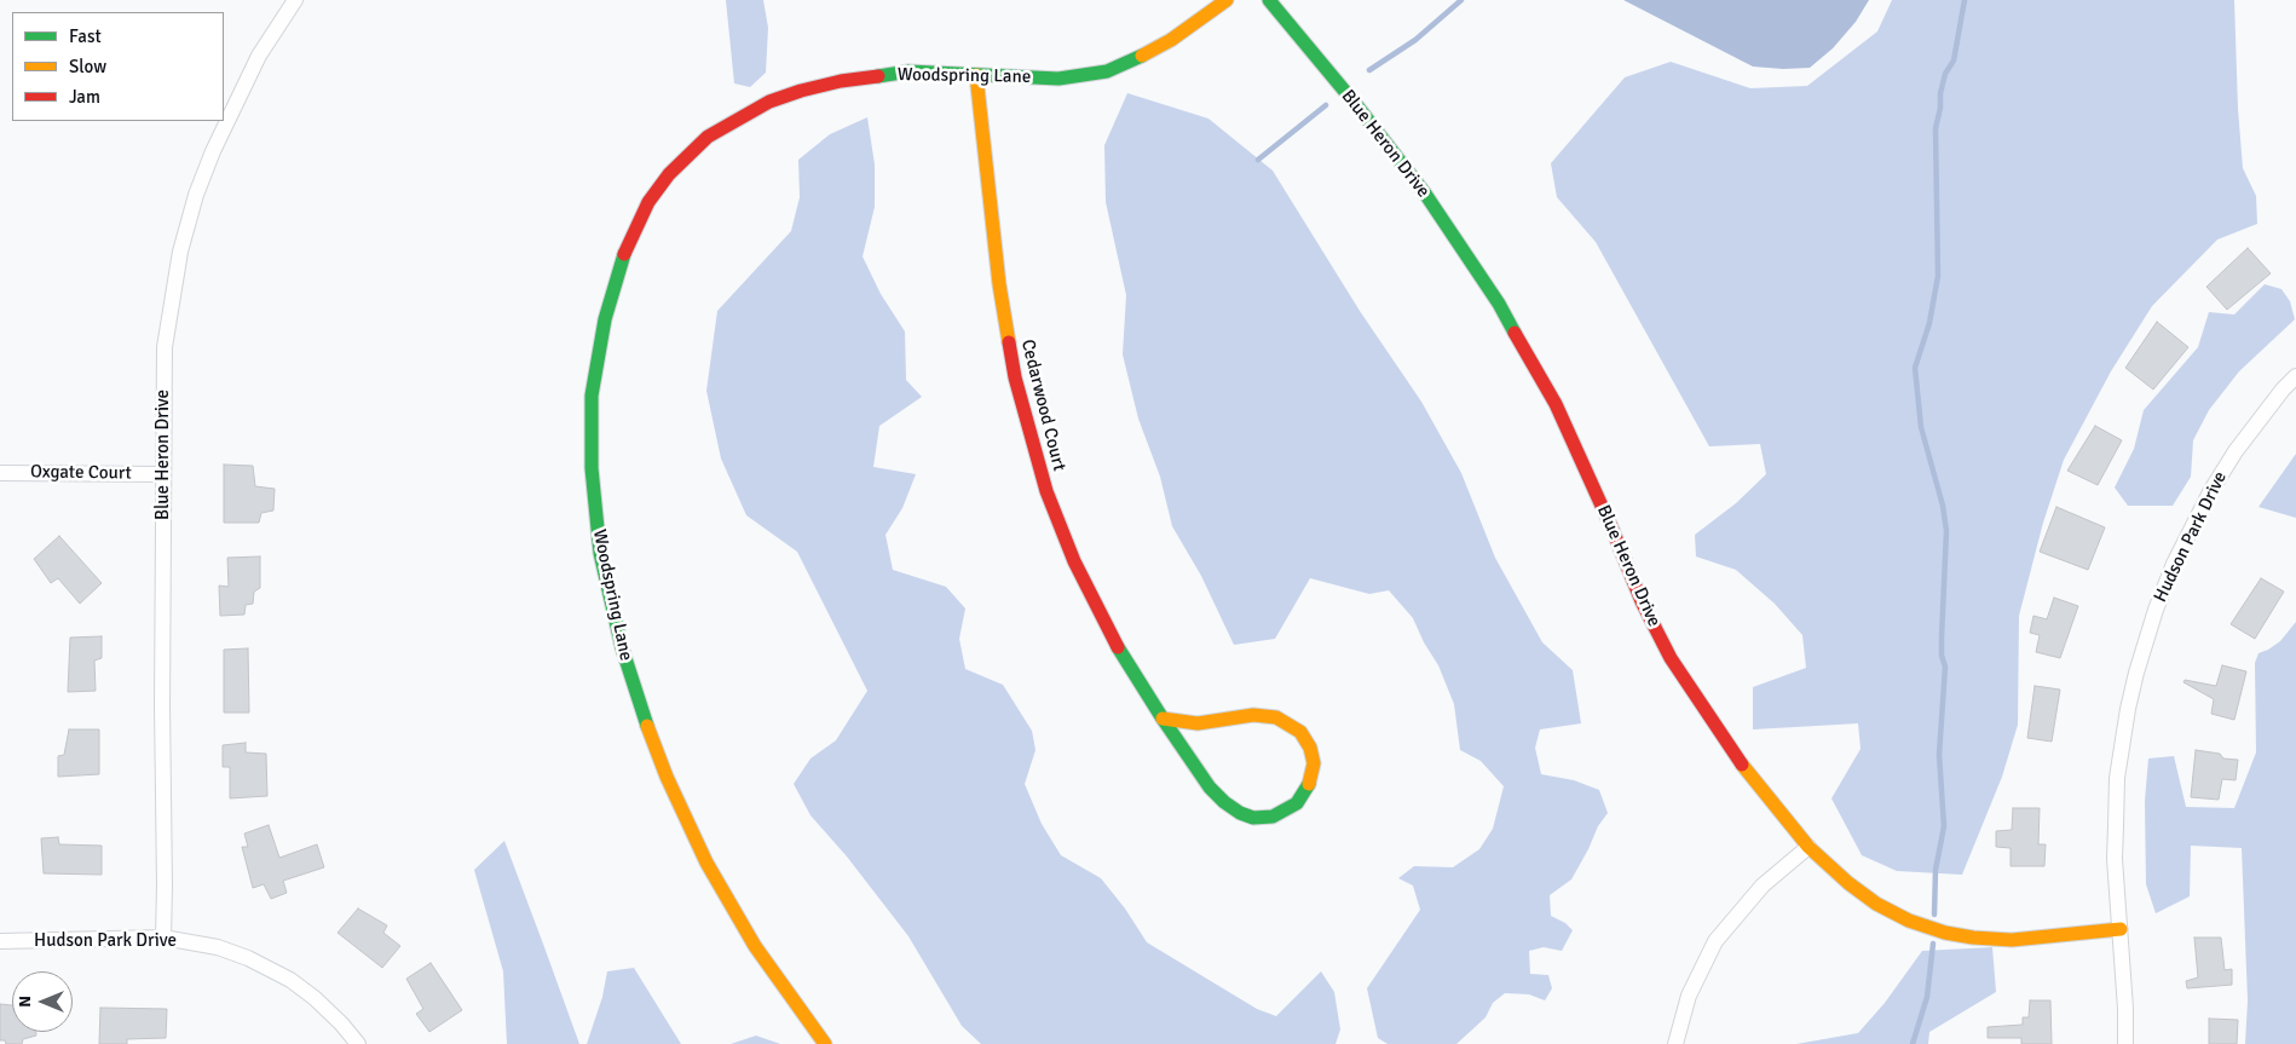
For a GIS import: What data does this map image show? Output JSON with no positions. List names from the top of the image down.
{
  "streets": {
    "street": [
      "Woodspring Lane",
      "Blue Heron Drive",
      "Cedarwood Court",
      "Oxgate Court",
      "Hudson Park Drive"
    ]
  },
  "crossings": [
    ["Woodspring Lane", "Cedarwood Court"],
    ["Blue Heron Drive", "Oxgate Court"],
    ["Blue Heron Drive", "Hudson Park Drive"]
  ],
  "legend": ["Fast", "Slow", "Jam"],
  "north": "left"
}
